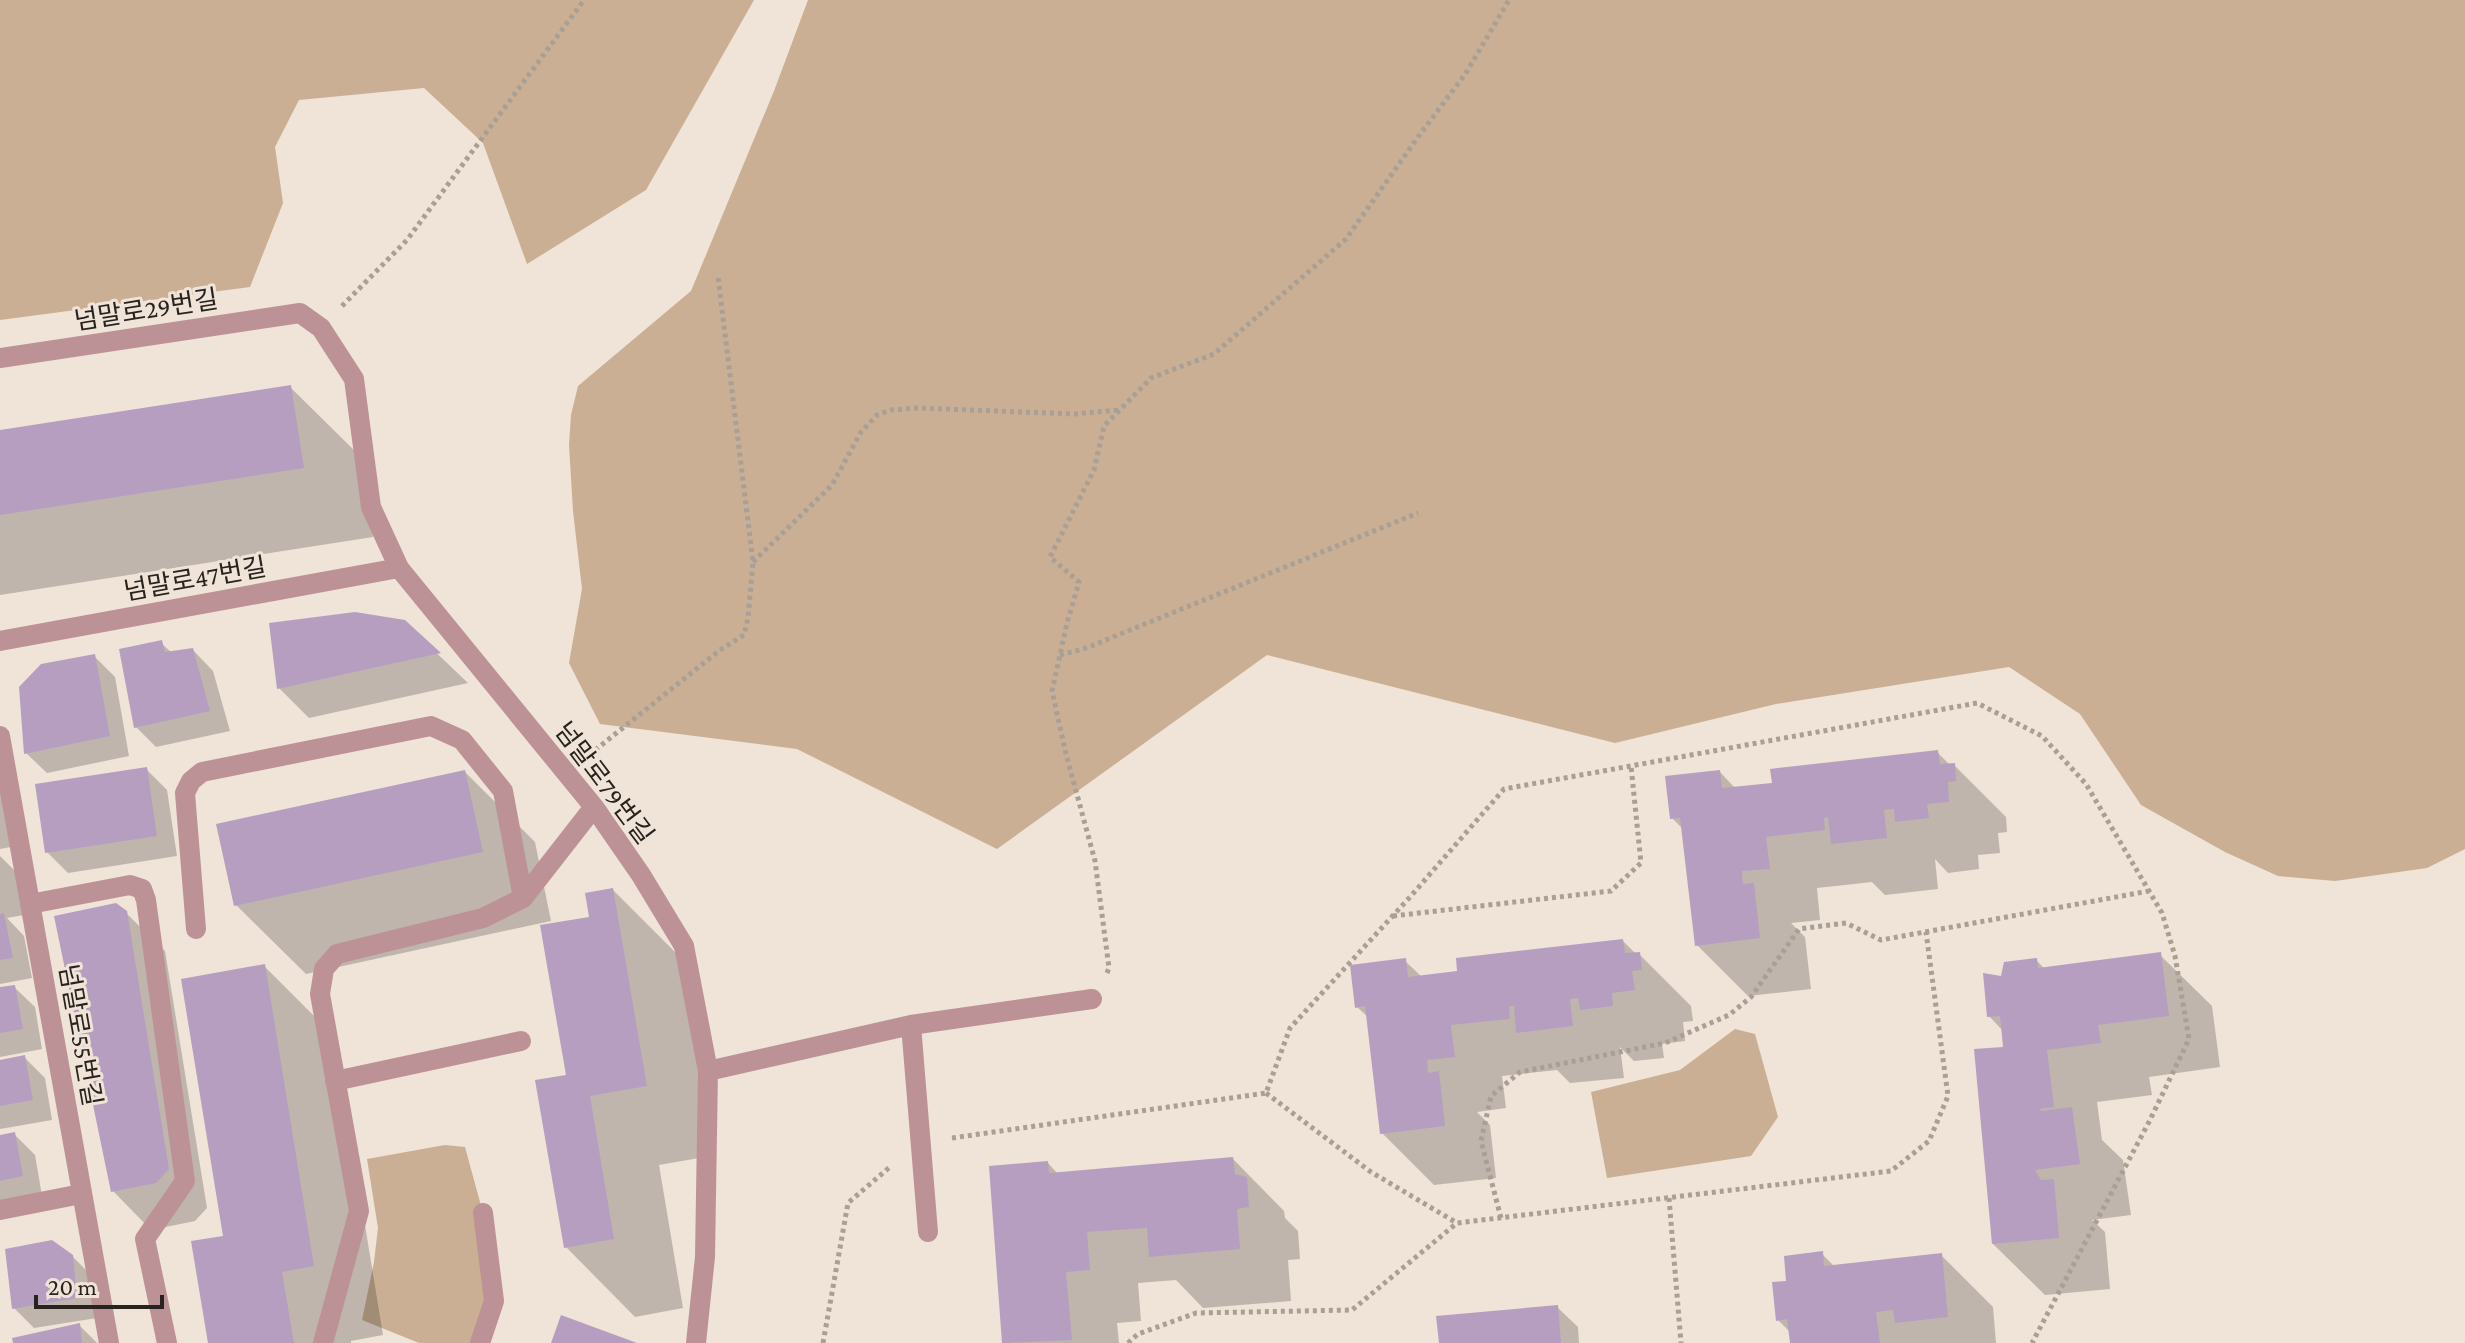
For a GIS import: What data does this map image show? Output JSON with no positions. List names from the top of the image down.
{
  "streets": {
    "lane": [
      "넘말로29번길",
      "넘말로47번길",
      "넘말로79번길",
      "넘말로55번길"
    ]
  },
  "crossings": [
    ["넘말로29번길", "넘말로79번길"],
    ["넘말로47번길", "넘말로79번길"]
  ],
  "scale_bar": "20 m"
}
